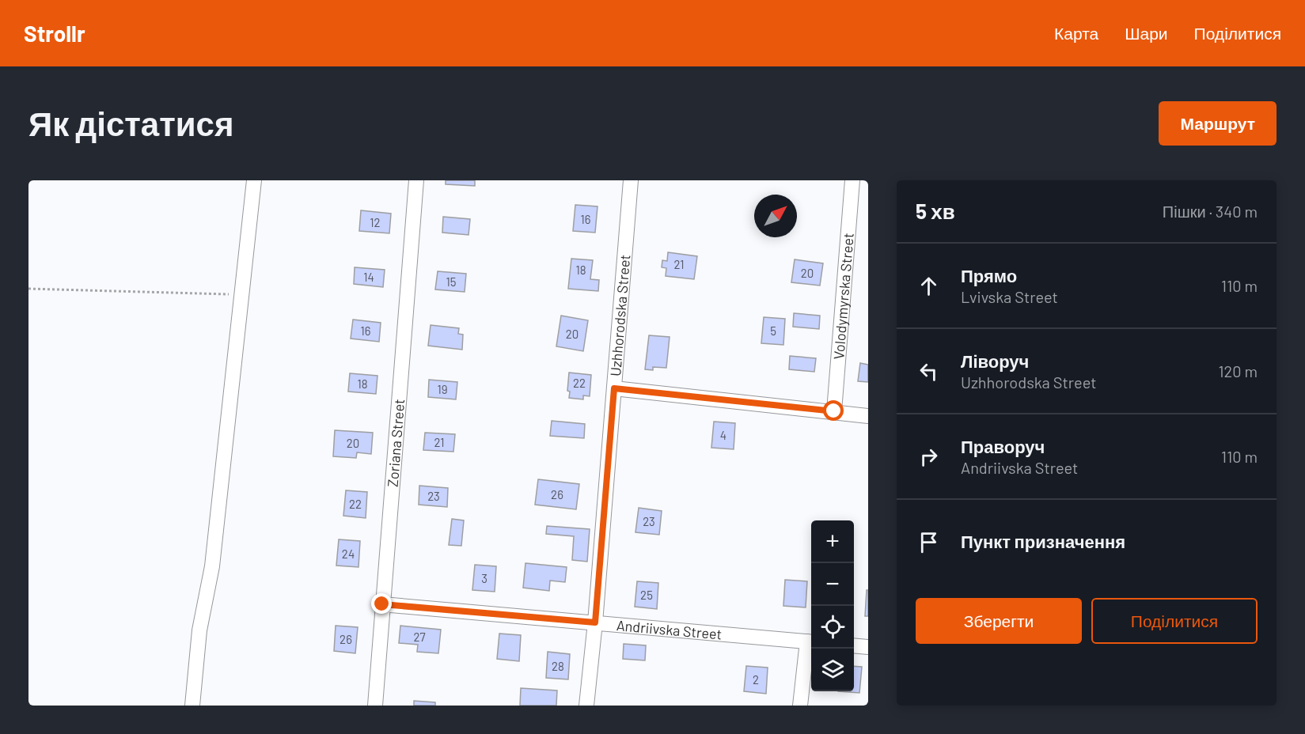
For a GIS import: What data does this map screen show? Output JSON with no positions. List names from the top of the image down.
{
  "streets": {
    "street": [
      "Volodymyrska Street",
      "Uzhhorodska Street",
      "Zoriana Street",
      "Andriivska Street"
    ]
  },
  "crossings": [
    ["Uzhhorodska Street", "Andriivska Street"],
    ["Zoriana Street", "Andriivska Street"]
  ],
  "house_numbers": [
    "16",
    "12",
    "21",
    "18",
    "20",
    "14",
    "15",
    "16",
    "5",
    "20",
    "22",
    "18",
    "19",
    "4",
    "21",
    "20",
    "26",
    "23",
    "22",
    "23",
    "24",
    "3",
    "25",
    "27",
    "26",
    "28",
    "2"
  ],
  "north": "top right",
  "page": {
    "header": "Strollr",
    "nav": ["Карта", "Шари", "Поділитися"],
    "buttons": [
      "Маршрут",
      ["Зберегти", "Поділитися"]
    ],
    "title": "Як дістатися",
    "heading": ["5 хв", "Пішки · 340 m"],
    "list": [
      ["Прямо", "Lvivska Street", "110 m"],
      ["Ліворуч", "Uzhhorodska Street", "120 m"],
      ["Праворуч", "Andriivska Street", "110 m"],
      "Пункт призначення"
    ],
    "map_buttons": ["+", "−"]
  }
}
